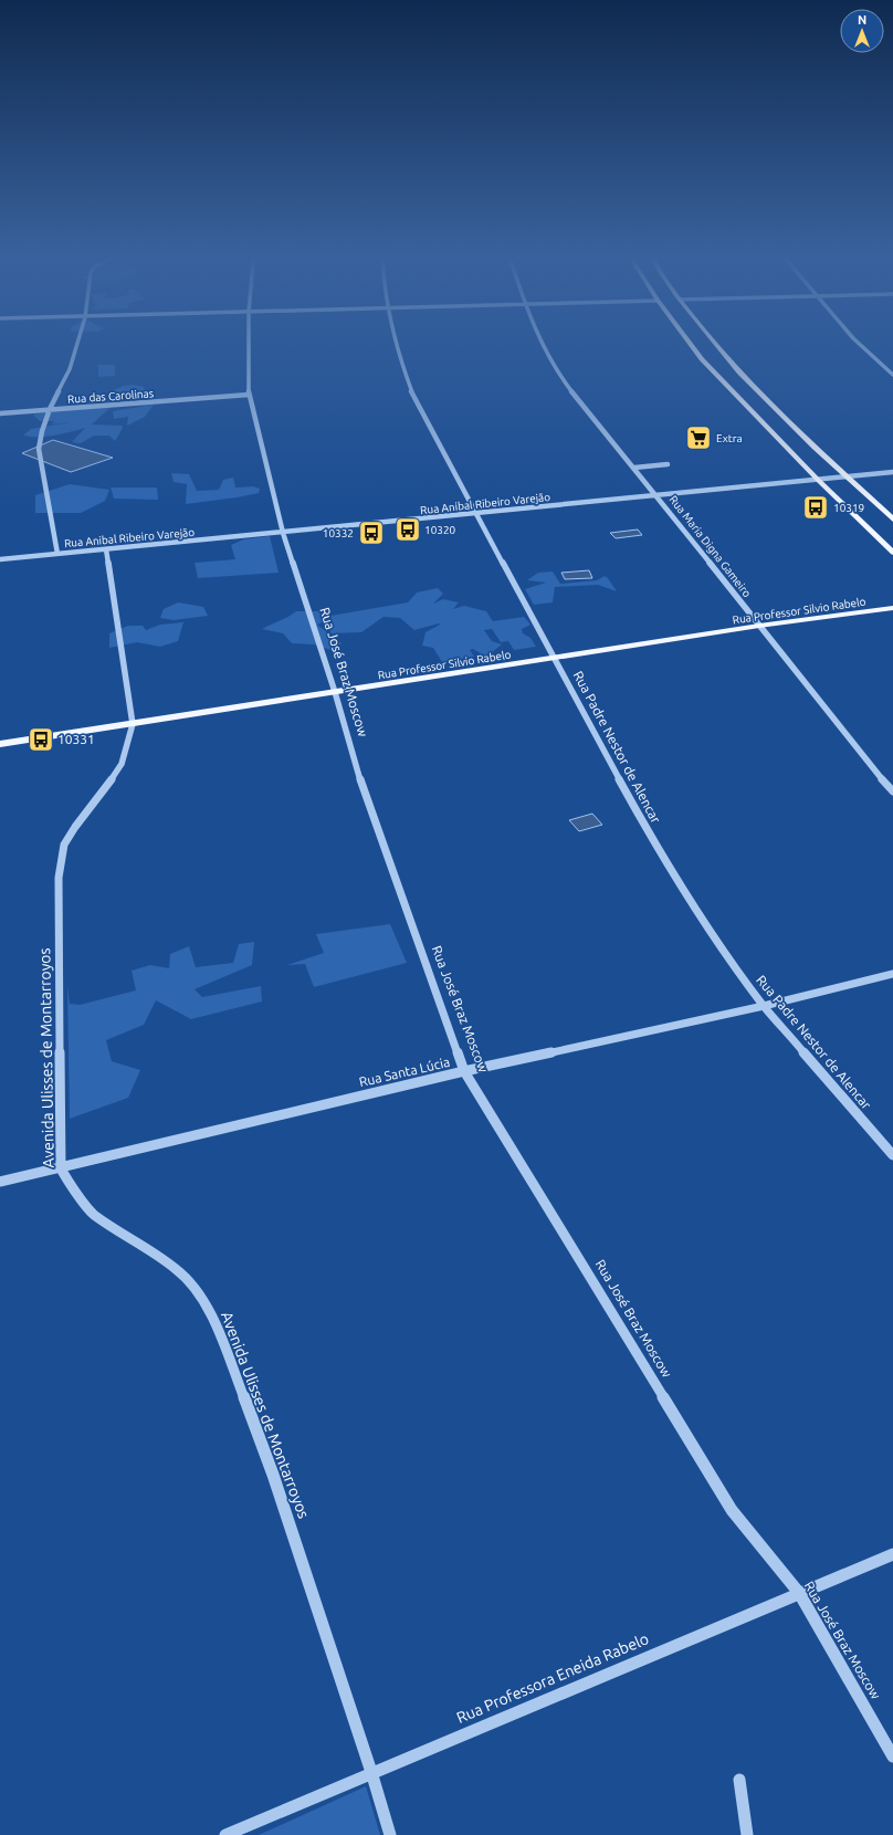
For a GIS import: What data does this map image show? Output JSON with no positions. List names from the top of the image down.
{
  "streets": {
    "main road": ["Rua Professor Silvio Rabelo"],
    "street": [
      "Rua das Carolinas",
      "Rua Anibal Ribeiro Varejão",
      "Rua Maria Digna Gameiro",
      "Rua José Braz Moscow",
      "Rua Padre Nestor de Alencar",
      "Avenida Ulisses de Montarroyos",
      "Rua Santa Lúcia",
      "Rua Professora Eneida Rabelo"
    ]
  },
  "crossings": [
    ["Rua das Carolinas", "Rua José Braz Moscow"],
    ["Rua Anibal Ribeiro Varejão", "Rua Maria Digna Gameiro"],
    ["Rua Anibal Ribeiro Varejão", "Rua José Braz Moscow"],
    ["Rua Anibal Ribeiro Varejão", "Rua Padre Nestor de Alencar"],
    ["Rua Anibal Ribeiro Varejão", "Avenida Ulisses de Montarroyos"],
    ["Rua Maria Digna Gameiro", "Rua Professor Silvio Rabelo"],
    ["Rua Professor Silvio Rabelo", "Rua José Braz Moscow"],
    ["Rua Professor Silvio Rabelo", "Rua Padre Nestor de Alencar"],
    ["Rua Professor Silvio Rabelo", "Avenida Ulisses de Montarroyos"],
    ["Rua José Braz Moscow", "Rua Santa Lúcia"],
    ["Rua José Braz Moscow", "Rua Professora Eneida Rabelo"],
    ["Rua Padre Nestor de Alencar", "Rua Santa Lúcia"],
    ["Avenida Ulisses de Montarroyos", "Rua Santa Lúcia"],
    ["Avenida Ulisses de Montarroyos", "Rua Professora Eneida Rabelo"]
  ],
  "places": {
    "supermarket": ["Extra"],
    "bus stop": [
      "10319",
      "10320",
      "10332",
      "10331"
    ]
  },
  "north": "top"
}
